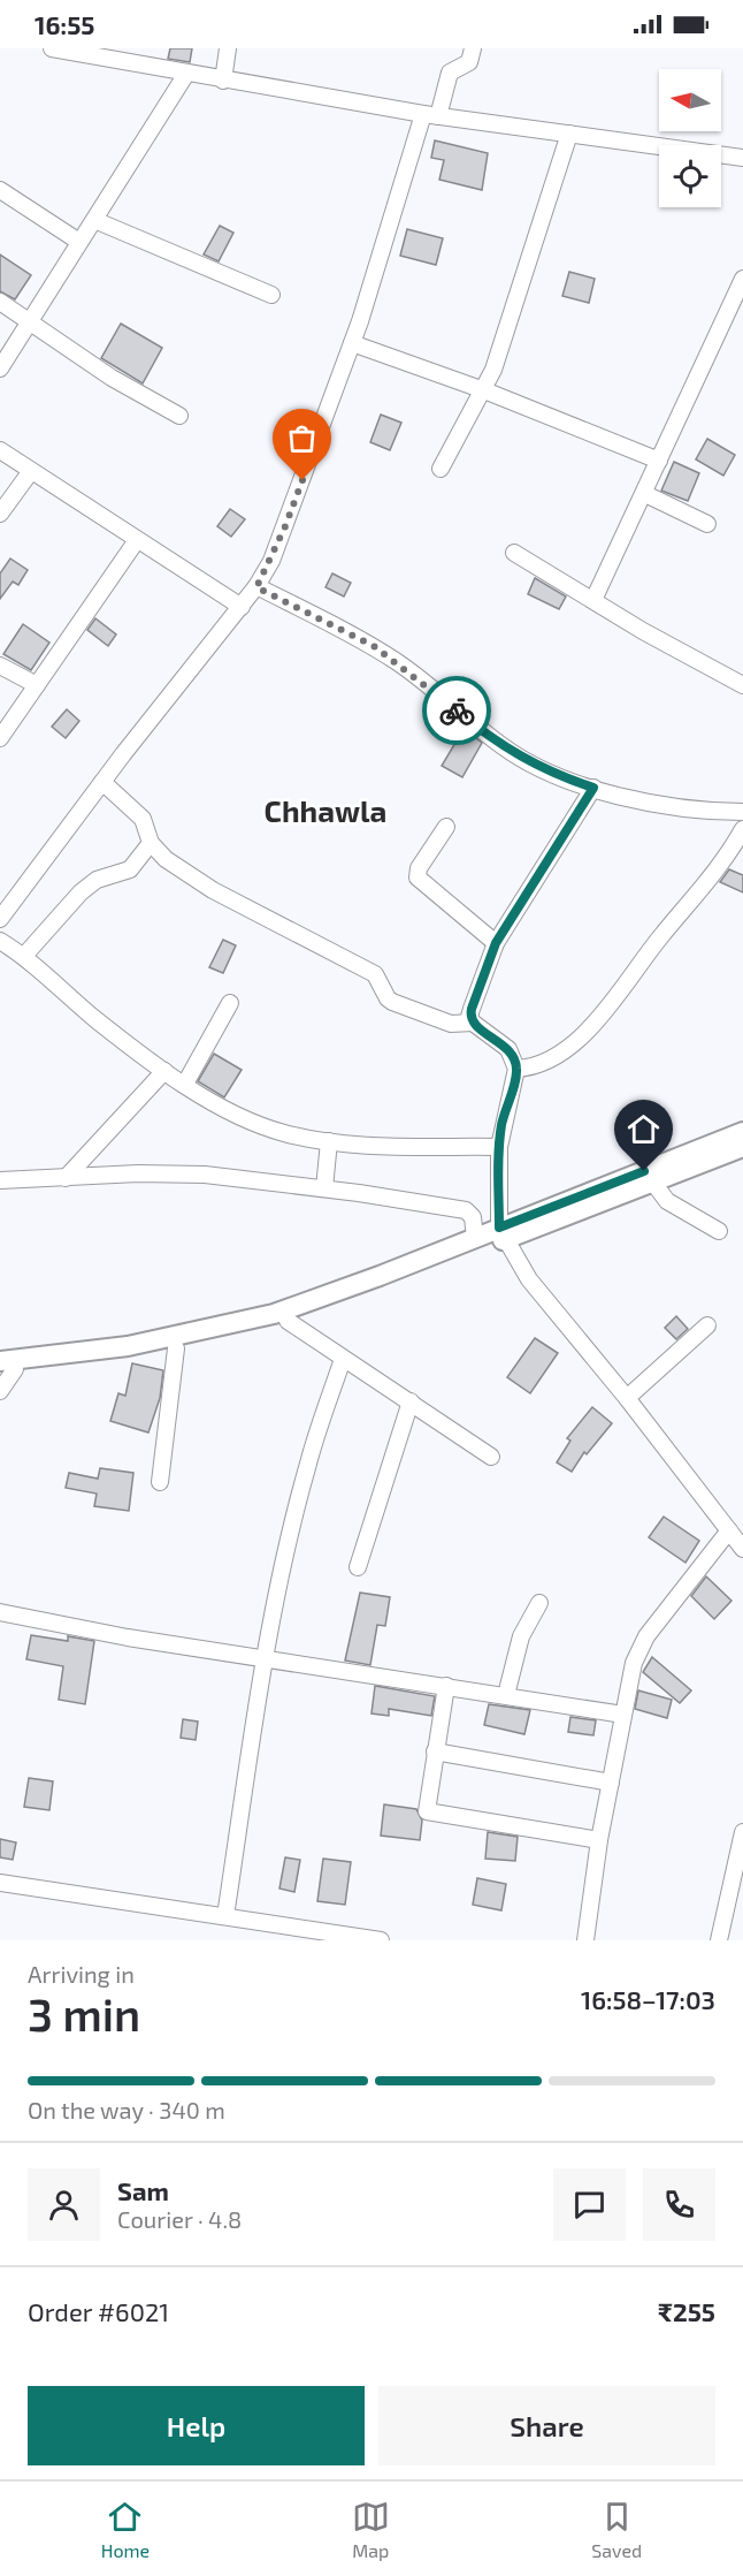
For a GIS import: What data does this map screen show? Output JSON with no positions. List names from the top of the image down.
{
  "districts": ["Chhawla"],
  "north": "left",
  "page": {
    "status": "16:55",
    "heading": ["3 min", "Arriving in", "16:58–17:03"],
    "panel": [
      "Sam",
      "Courier · 4.8",
      "Order #6021",
      "₹255"
    ],
    "bar": "On the way · 340 m",
    "buttons": ["Help", "Share"],
    "tabs": ["Home", "Map", "Saved"]
  }
}
